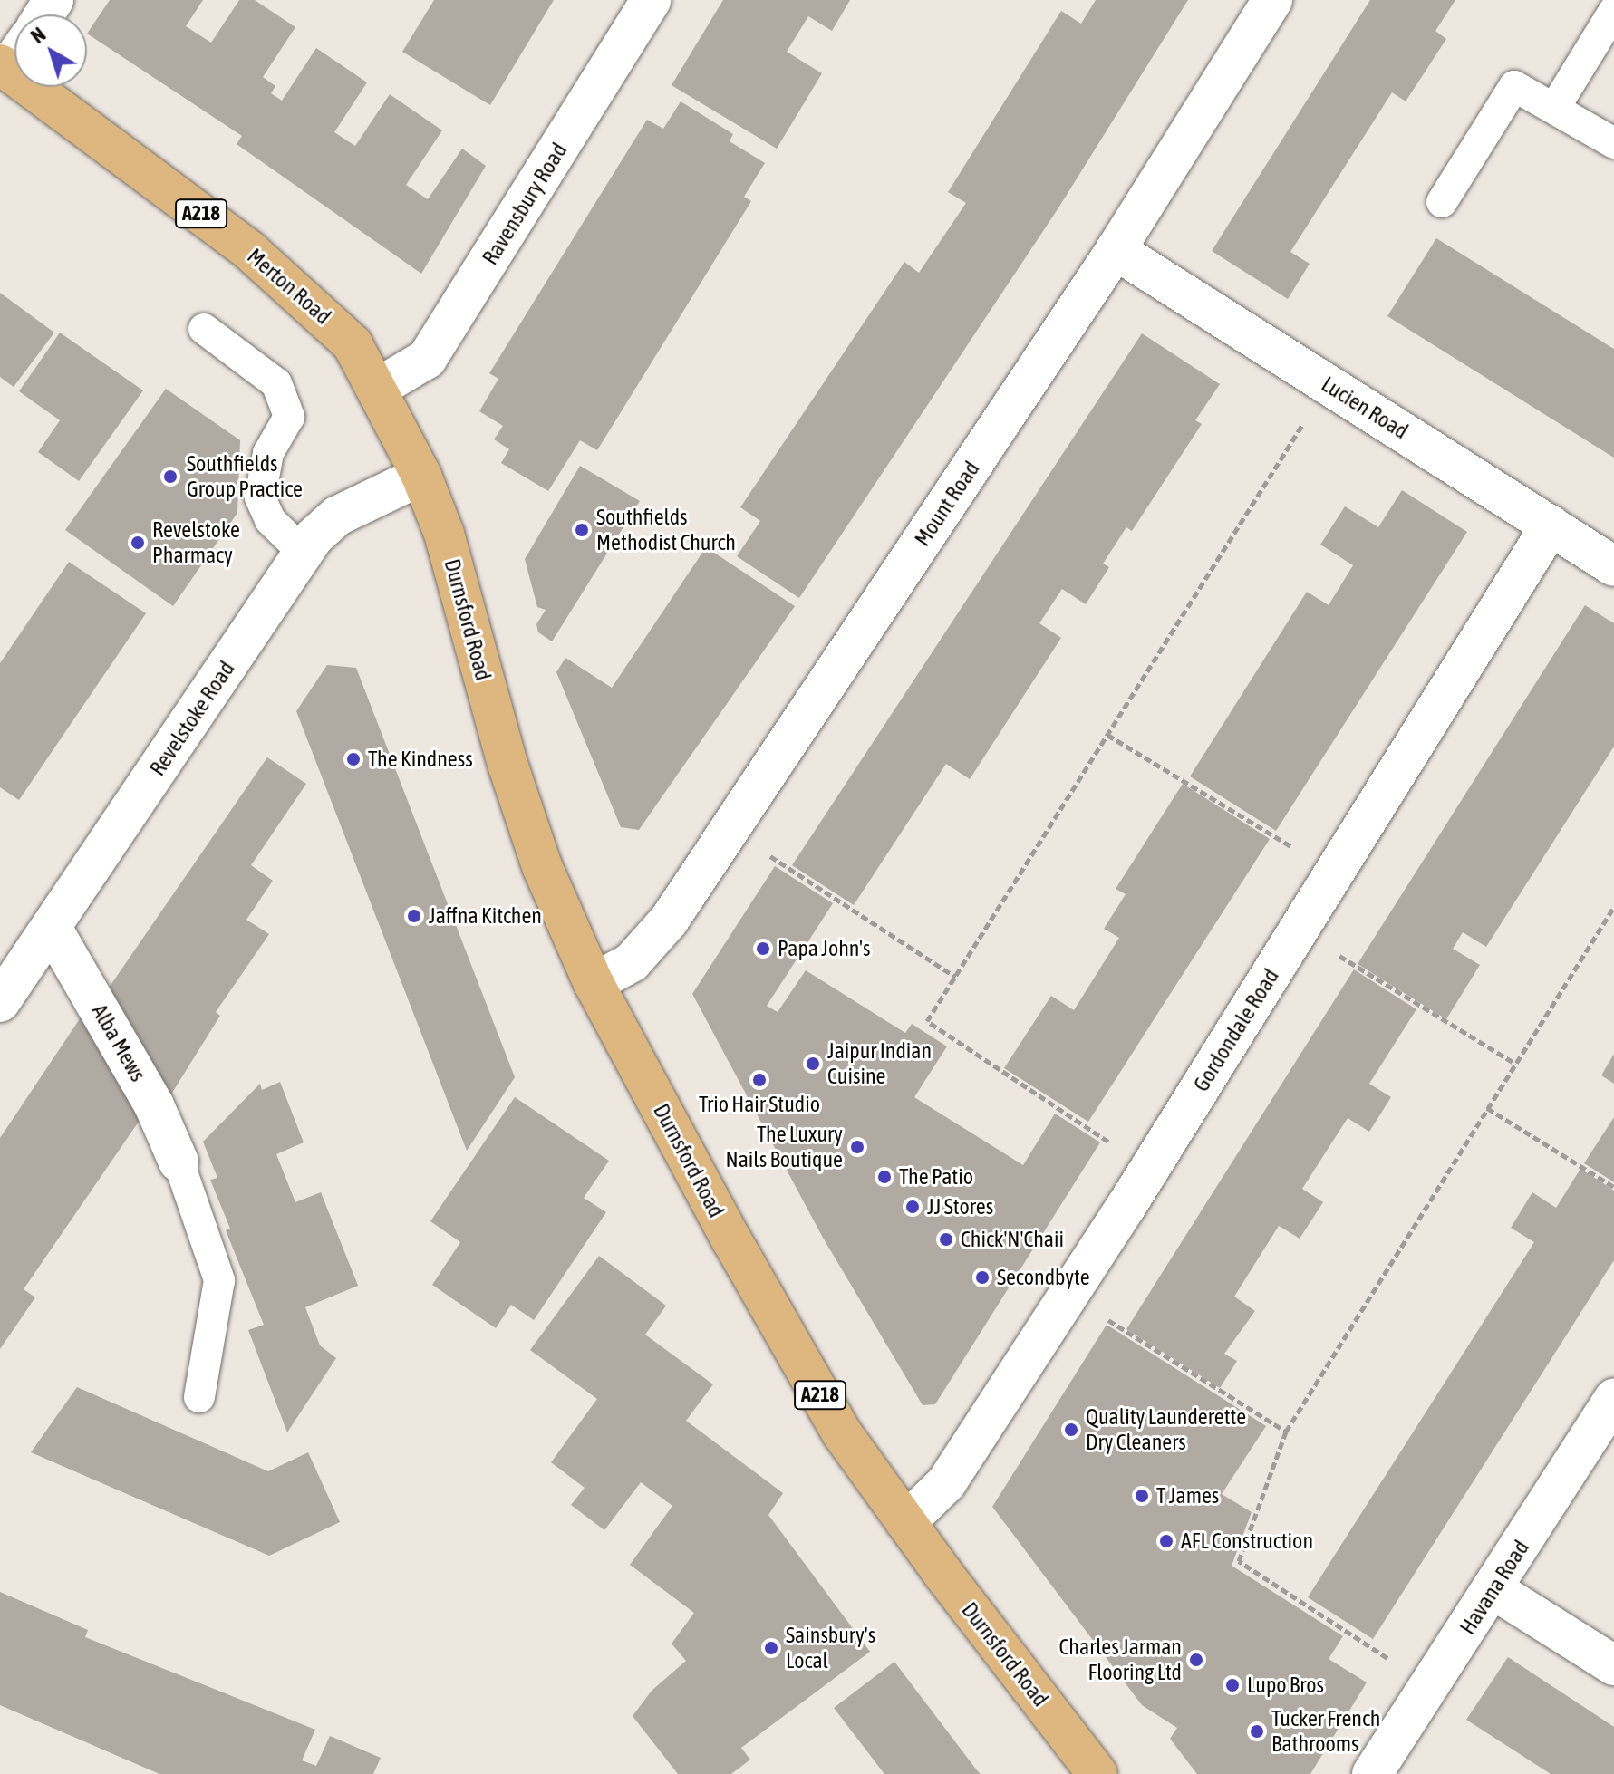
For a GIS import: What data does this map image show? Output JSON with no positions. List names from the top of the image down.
{
  "streets": {
    "main road": ["A218", "Merton Road", "Durnsford Road"],
    "street": [
      "Ravensbury Road",
      "Lucien Road",
      "Mount Road",
      "Revelstoke Road",
      "Gordondale Road",
      "Alba Mews",
      "Havana Road"
    ]
  },
  "crossings": [
    ["Ravensbury Road", "Merton Road"],
    ["Merton Road", "Durnsford Road"],
    ["Merton Road", "Revelstoke Road"],
    ["Lucien Road", "Mount Road"],
    ["Lucien Road", "Gordondale Road"],
    ["Mount Road", "Durnsford Road"],
    ["Durnsford Road", "Revelstoke Road"],
    ["Durnsford Road", "Gordondale Road"],
    ["Revelstoke Road", "Alba Mews"]
  ],
  "places": [
    "Southfields Group Practice",
    "Southfields Methodist Church",
    "Revelstoke Pharmacy",
    "The Kindness",
    "Jaffna Kitchen",
    "Papa John's",
    "Jaipur Indian Cuisine",
    "Trio Hair Studio",
    "The Luxury Nails Boutique",
    "The Patio",
    "JJ Stores",
    "Chick'N'Chaii",
    "Secondbyte",
    "Quality Launderette Dry Cleaners",
    "T James",
    "AFL Construction",
    "Sainsbury's Local",
    "Charles Jarman Flooring Ltd",
    "Lupo Bros",
    "Tucker French Bathrooms"
  ],
  "north": "top left"
}
